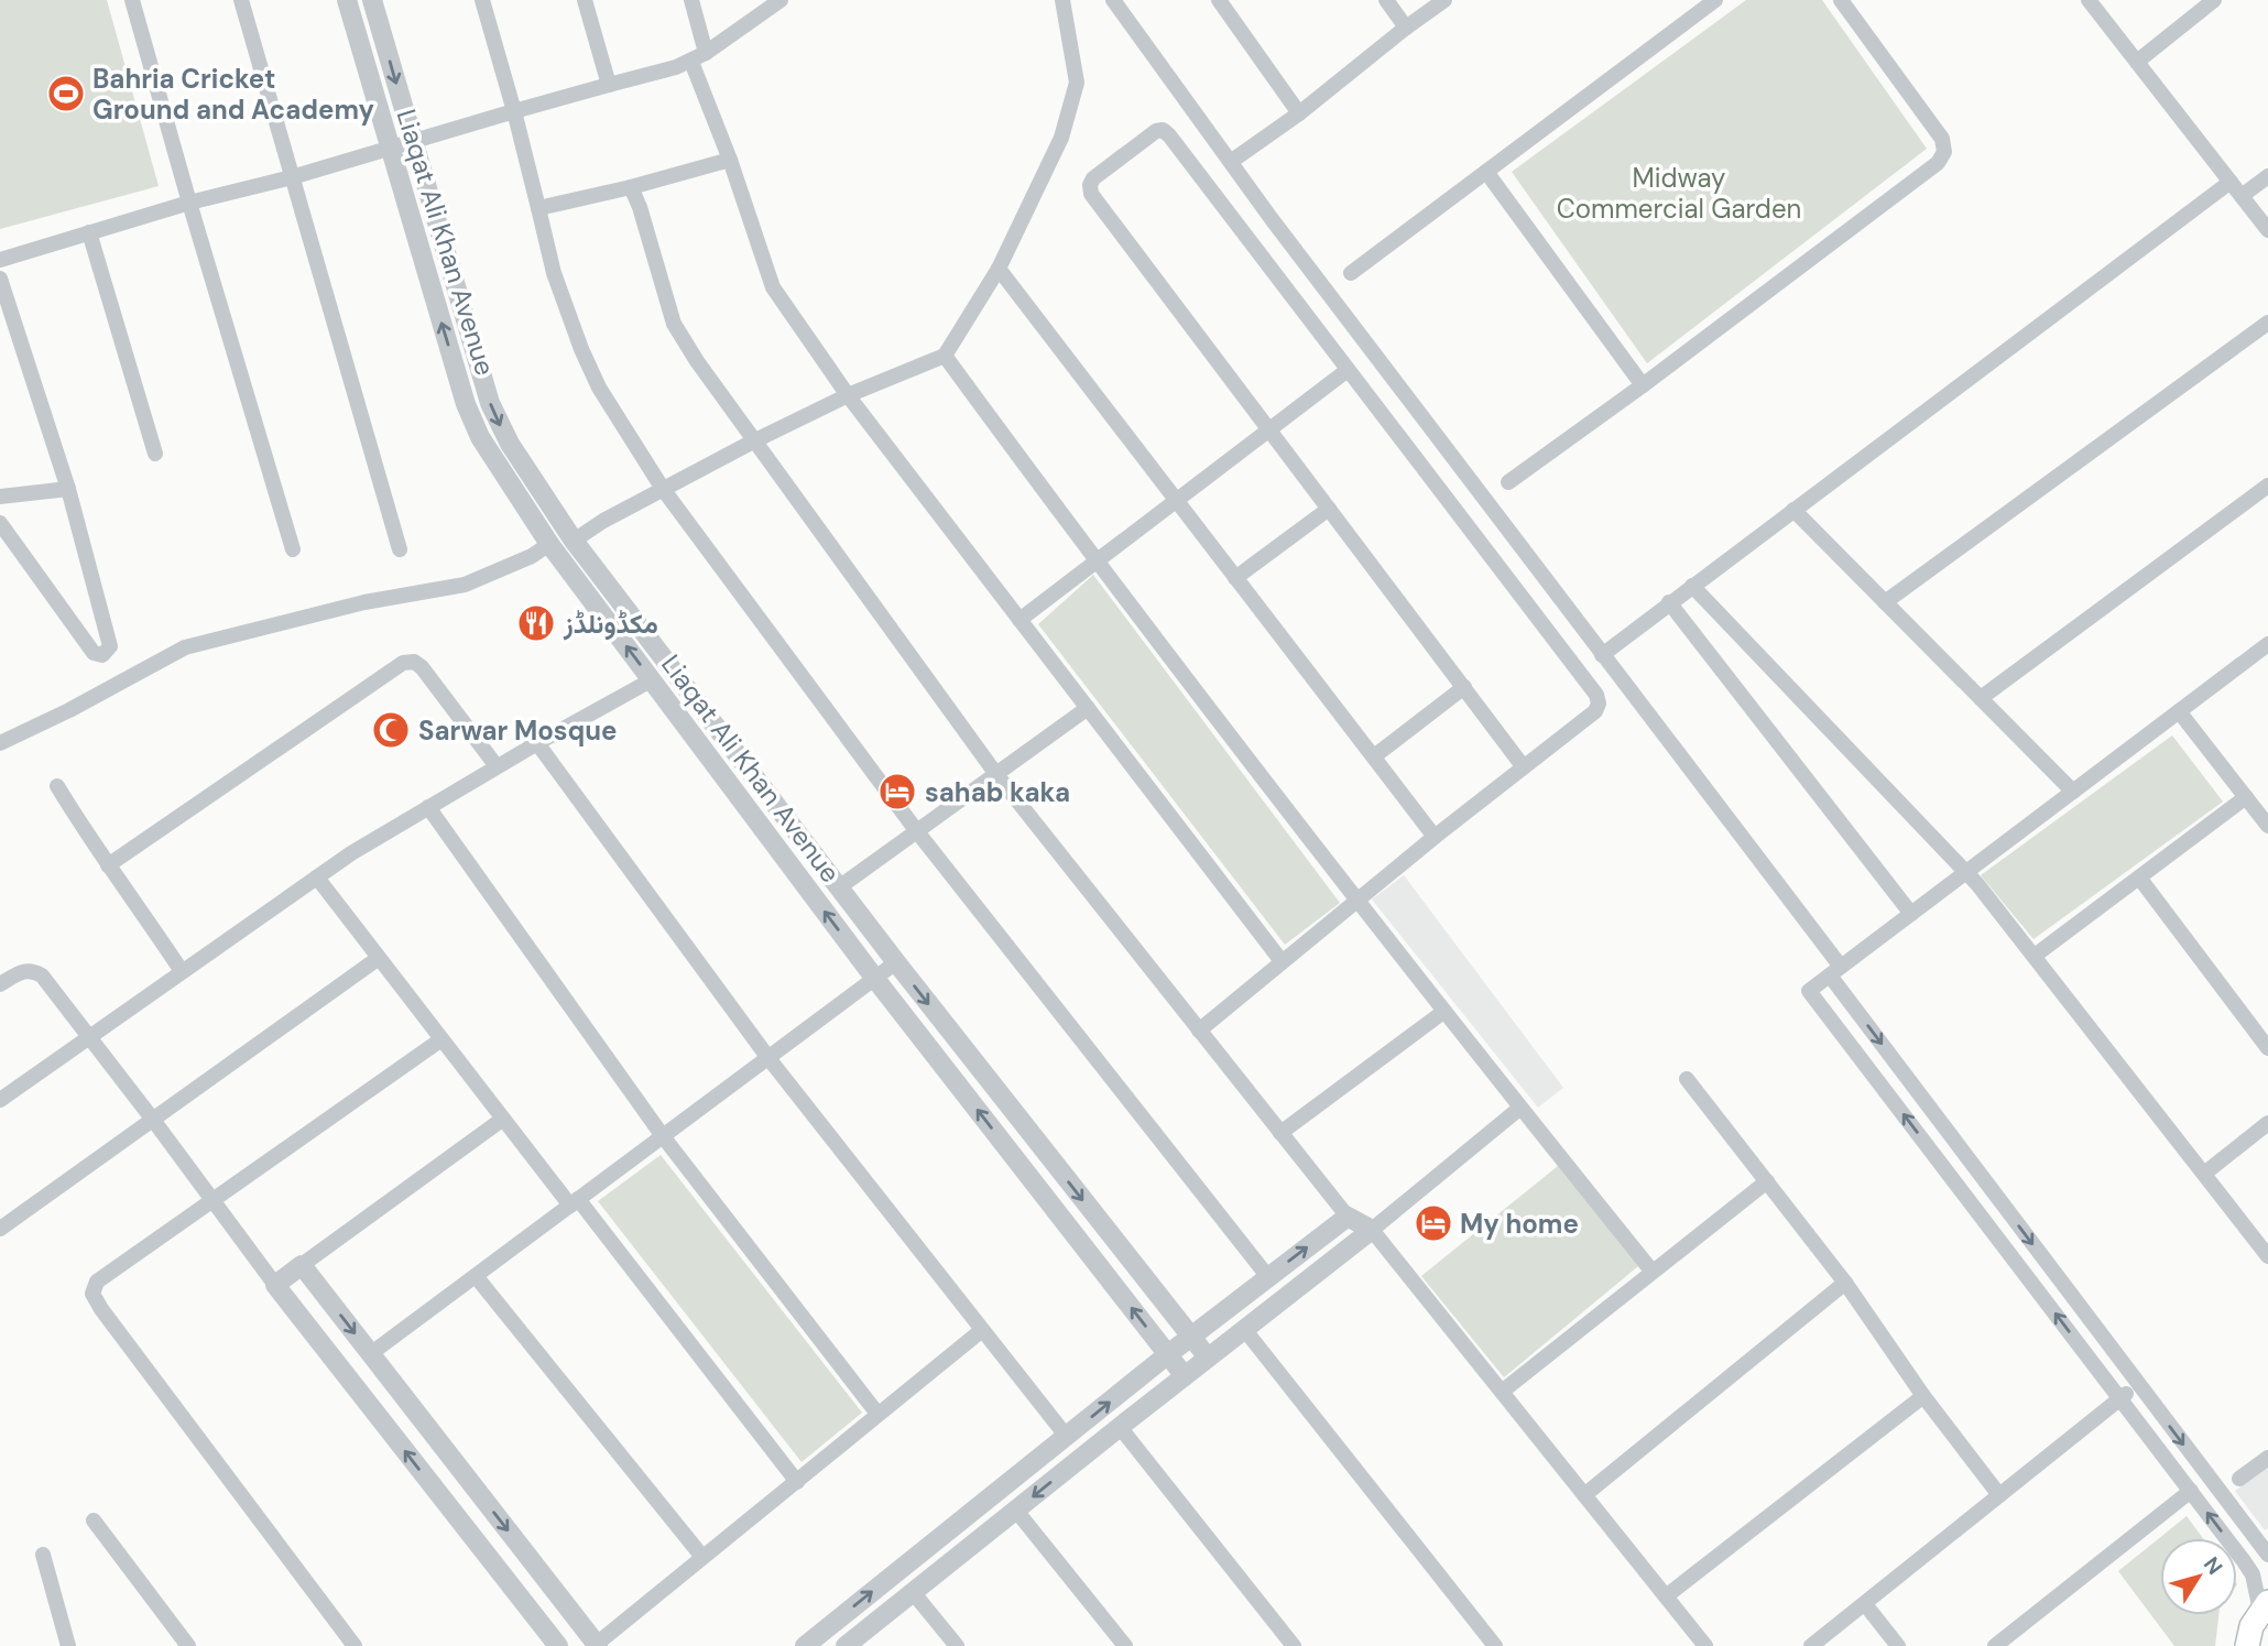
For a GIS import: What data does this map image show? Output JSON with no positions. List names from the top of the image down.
{
  "streets": {
    "street": ["Liaqat Ali Khan Avenue"]
  },
  "parks": ["Midway Commercial Garden"],
  "places": {
    "sports": ["Bahria Cricket Ground and Academy"],
    "restaurant": ["مکڈونلڈز"],
    "mosque": ["Sarwar Mosque"],
    "hotel": ["sahab kaka", "My home"]
  },
  "north": "top right"
}
